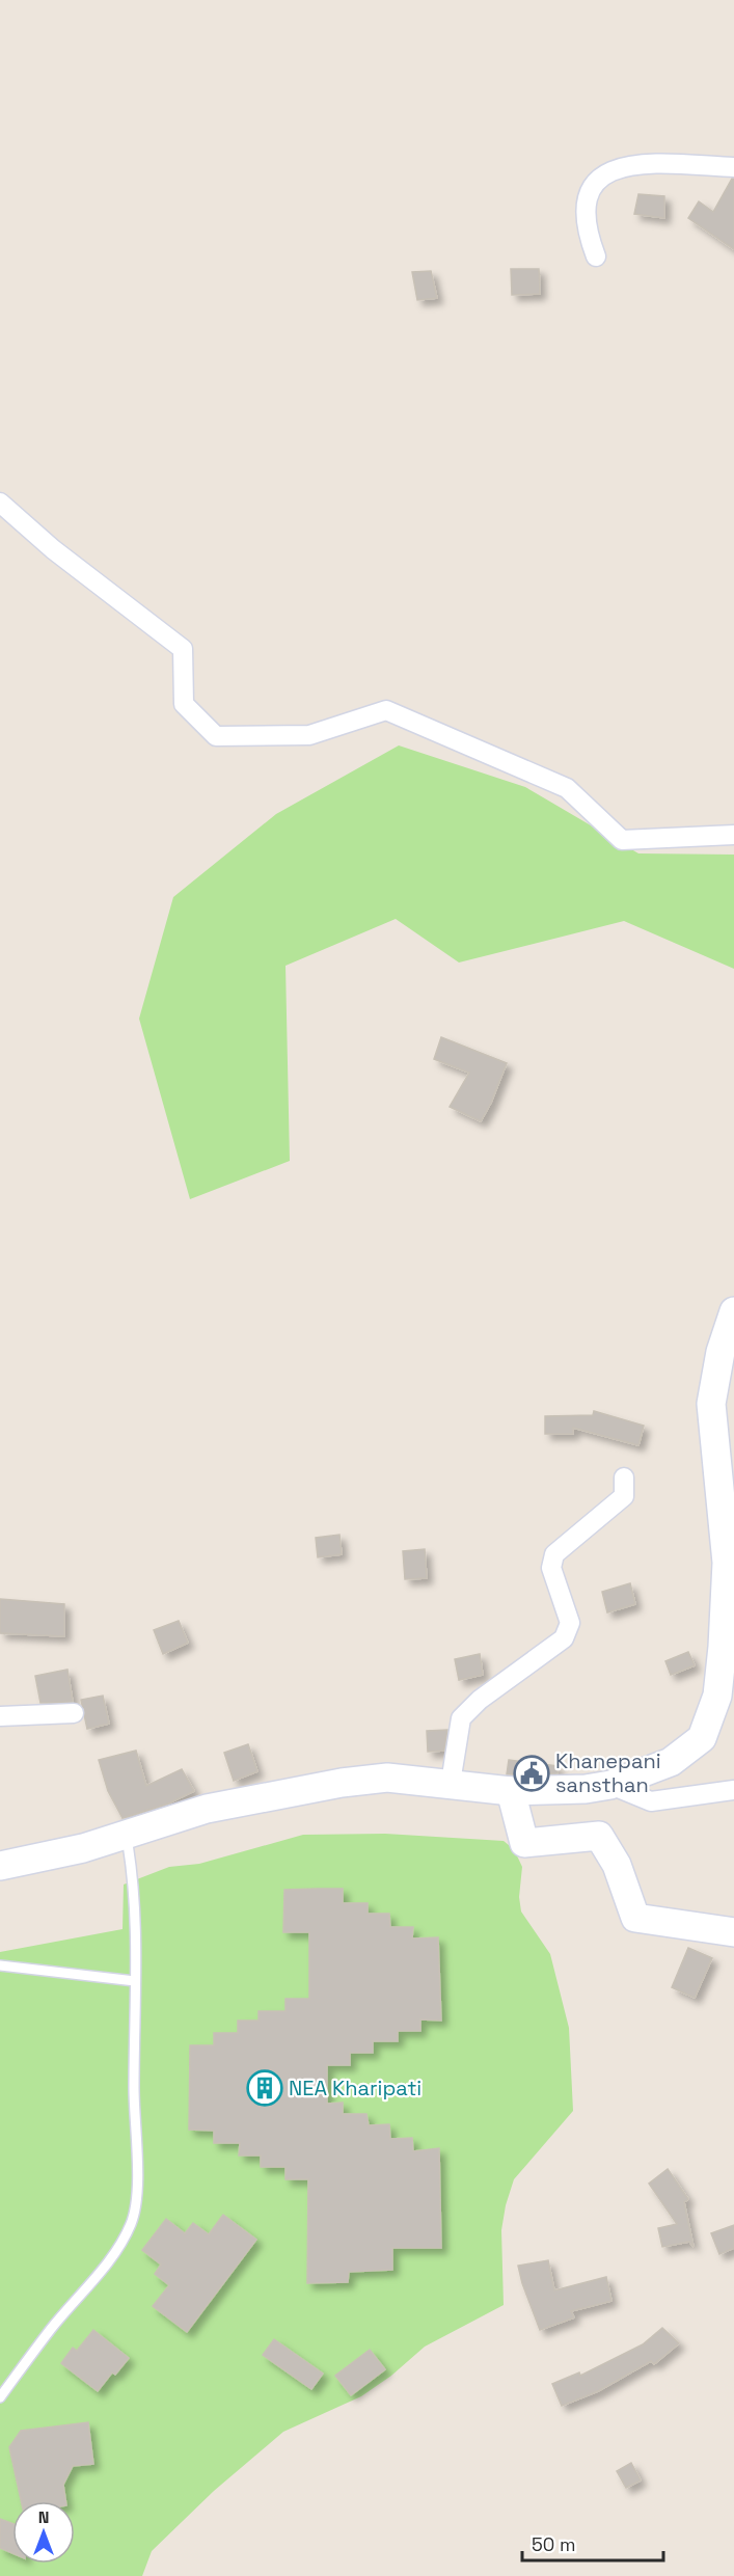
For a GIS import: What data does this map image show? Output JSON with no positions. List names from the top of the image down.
{
  "places": {
    "public building": ["Khanepani sansthan"],
    "building": ["NEA Kharipati"]
  },
  "scale_bar": "50 m",
  "north": "top"
}
